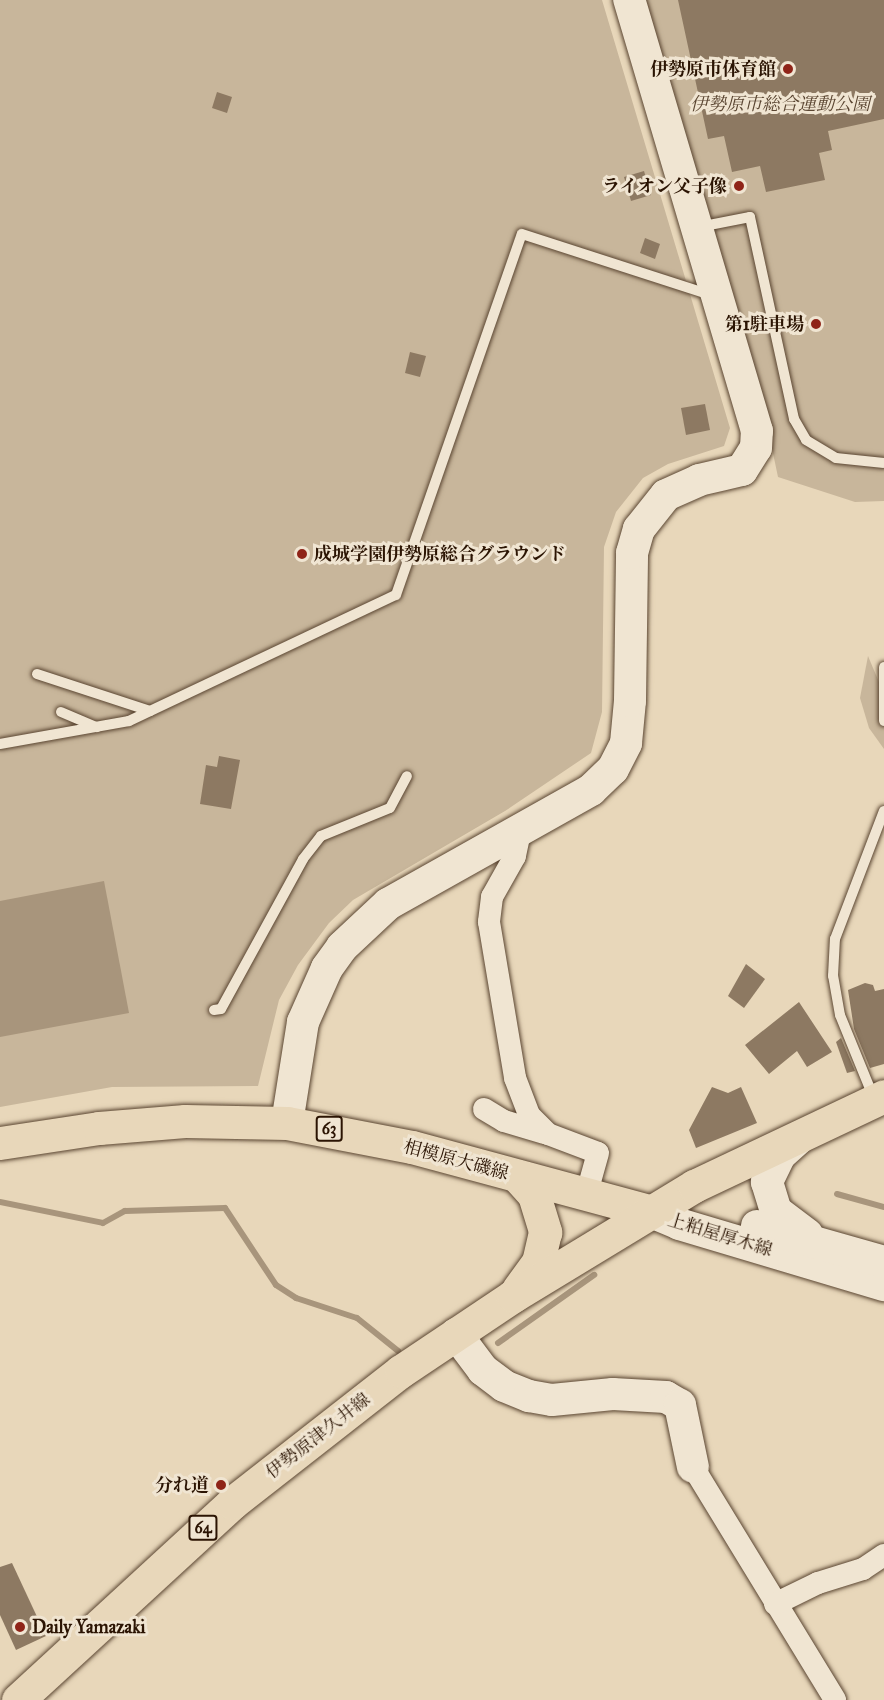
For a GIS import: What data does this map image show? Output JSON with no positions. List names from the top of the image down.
{
  "streets": {
    "main road": [
      "63",
      "相模原大磯線",
      "伊勢原津久井線",
      "64"
    ],
    "street": ["上粕屋厚木線"]
  },
  "crossings": [
    ["相模原大磯線", "上粕屋厚木線"],
    ["相模原大磯線", "伊勢原津久井線"],
    ["上粕屋厚木線", "伊勢原津久井線"]
  ],
  "parks": ["伊勢原市総合運動公園"],
  "places": [
    "伊勢原市体育館",
    "ライオン父子像",
    "第1駐車場",
    "成城学園伊勢原総合グラウンド",
    "分れ道",
    "Daily Yamazaki"
  ]
}
